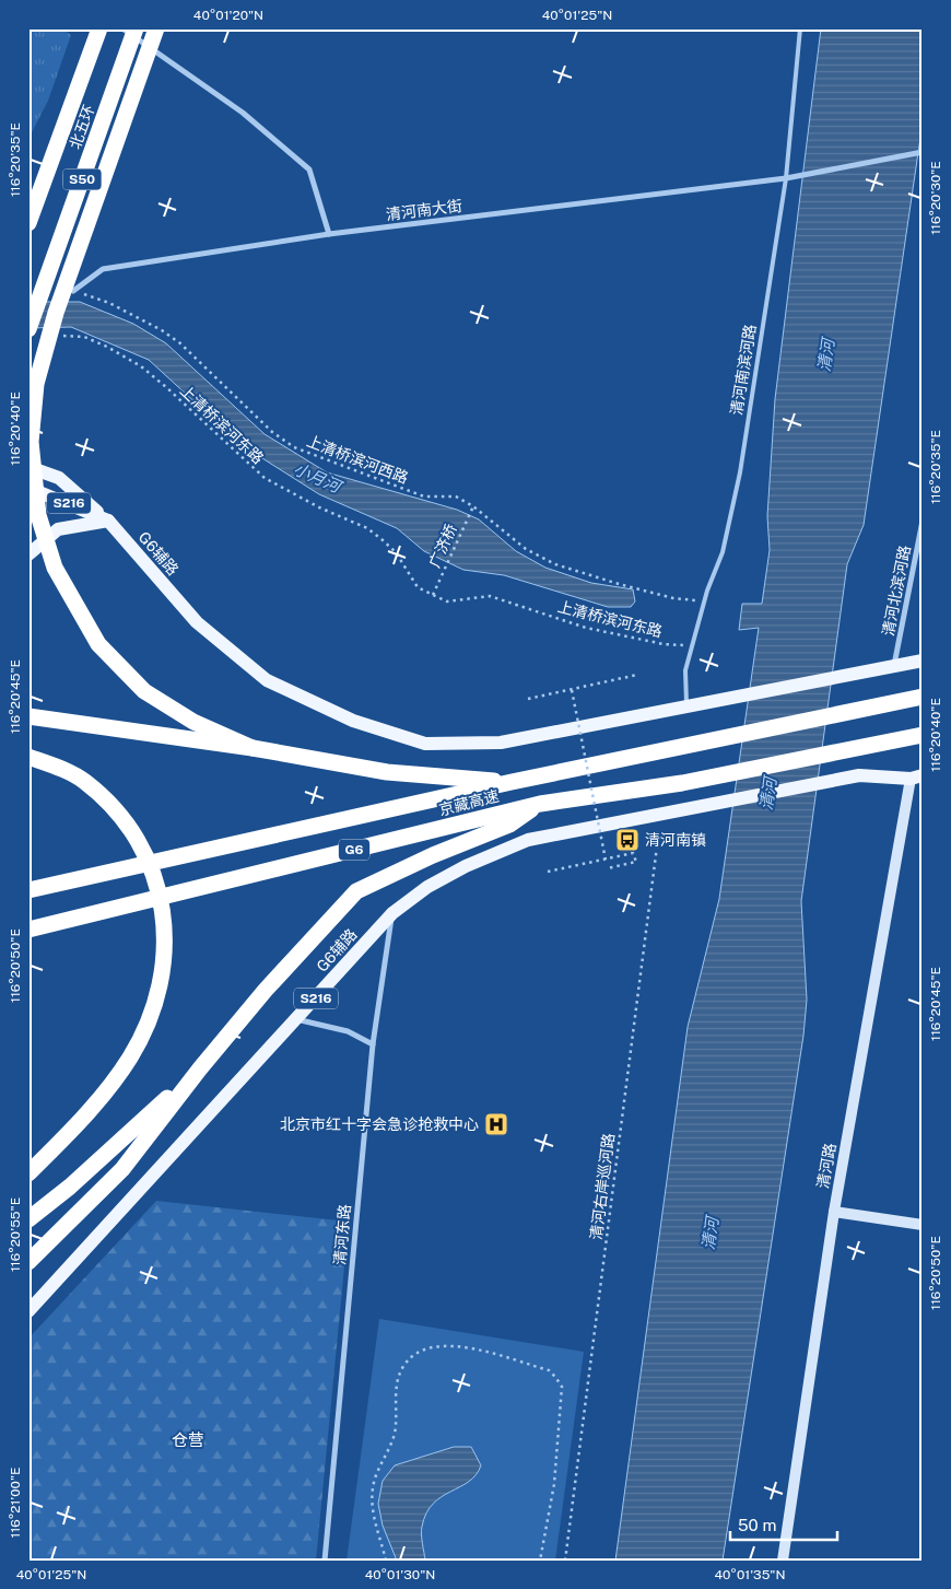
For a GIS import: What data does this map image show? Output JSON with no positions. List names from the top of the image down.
{
  "streets": {
    "highway": [
      "北五环",
      "S50",
      "京藏高速",
      "G6"
    ],
    "main road": ["S216", "G6辅路"],
    "street": [
      "清河南大街",
      "清河北滨河路",
      "清河路",
      "清河东路"
    ],
    "lane": ["清河南滨河路"],
    "path": [
      "上清桥滨河东路",
      "上清桥滨河西路",
      "广济桥",
      "清河右岸巡河路"
    ]
  },
  "crossings": [
    ["清河南大街", "清河南滨河路"],
    ["清河南大街", "上清桥滨河西路"],
    ["清河南滨河路", "上清桥滨河东路"],
    ["清河南滨河路", "上清桥滨河西路"],
    ["清河南滨河路", "G6辅路"],
    ["上清桥滨河东路", "广济桥"],
    ["上清桥滨河西路", "广济桥"],
    ["G6辅路", "清河北滨河路"],
    ["G6辅路", "清河路"],
    ["G6辅路", "清河右岸巡河路"],
    ["G6辅路", "清河东路"]
  ],
  "districts": ["仓营"],
  "water": ["清河", "小月河"],
  "places": {
    "bus stop": ["清河南镇"],
    "hospital": ["北京市红十字会急诊抢救中心"]
  },
  "scale_bar": "50 m",
  "coordinates": [
    "40°01'20\"N",
    "40°01'25\"N",
    "116°20'35\"E",
    "116°20'30\"E",
    "116°20'40\"E",
    "116°20'45\"E",
    "116°20'50\"E",
    "116°20'55\"E",
    "116°21'00\"E",
    "40°01'30\"N",
    "40°01'35\"N"
  ]
}
